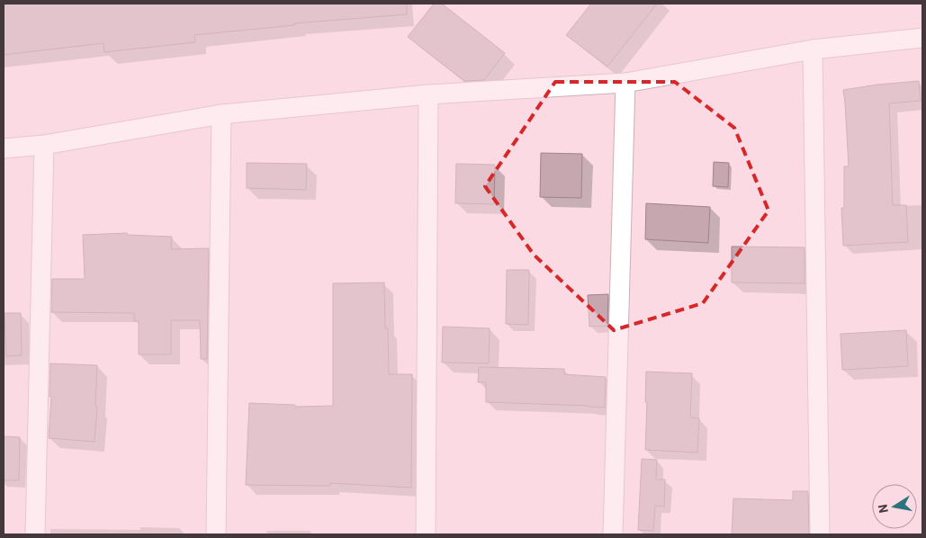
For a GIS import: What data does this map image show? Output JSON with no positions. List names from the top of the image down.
{
  "north": "left"
}
